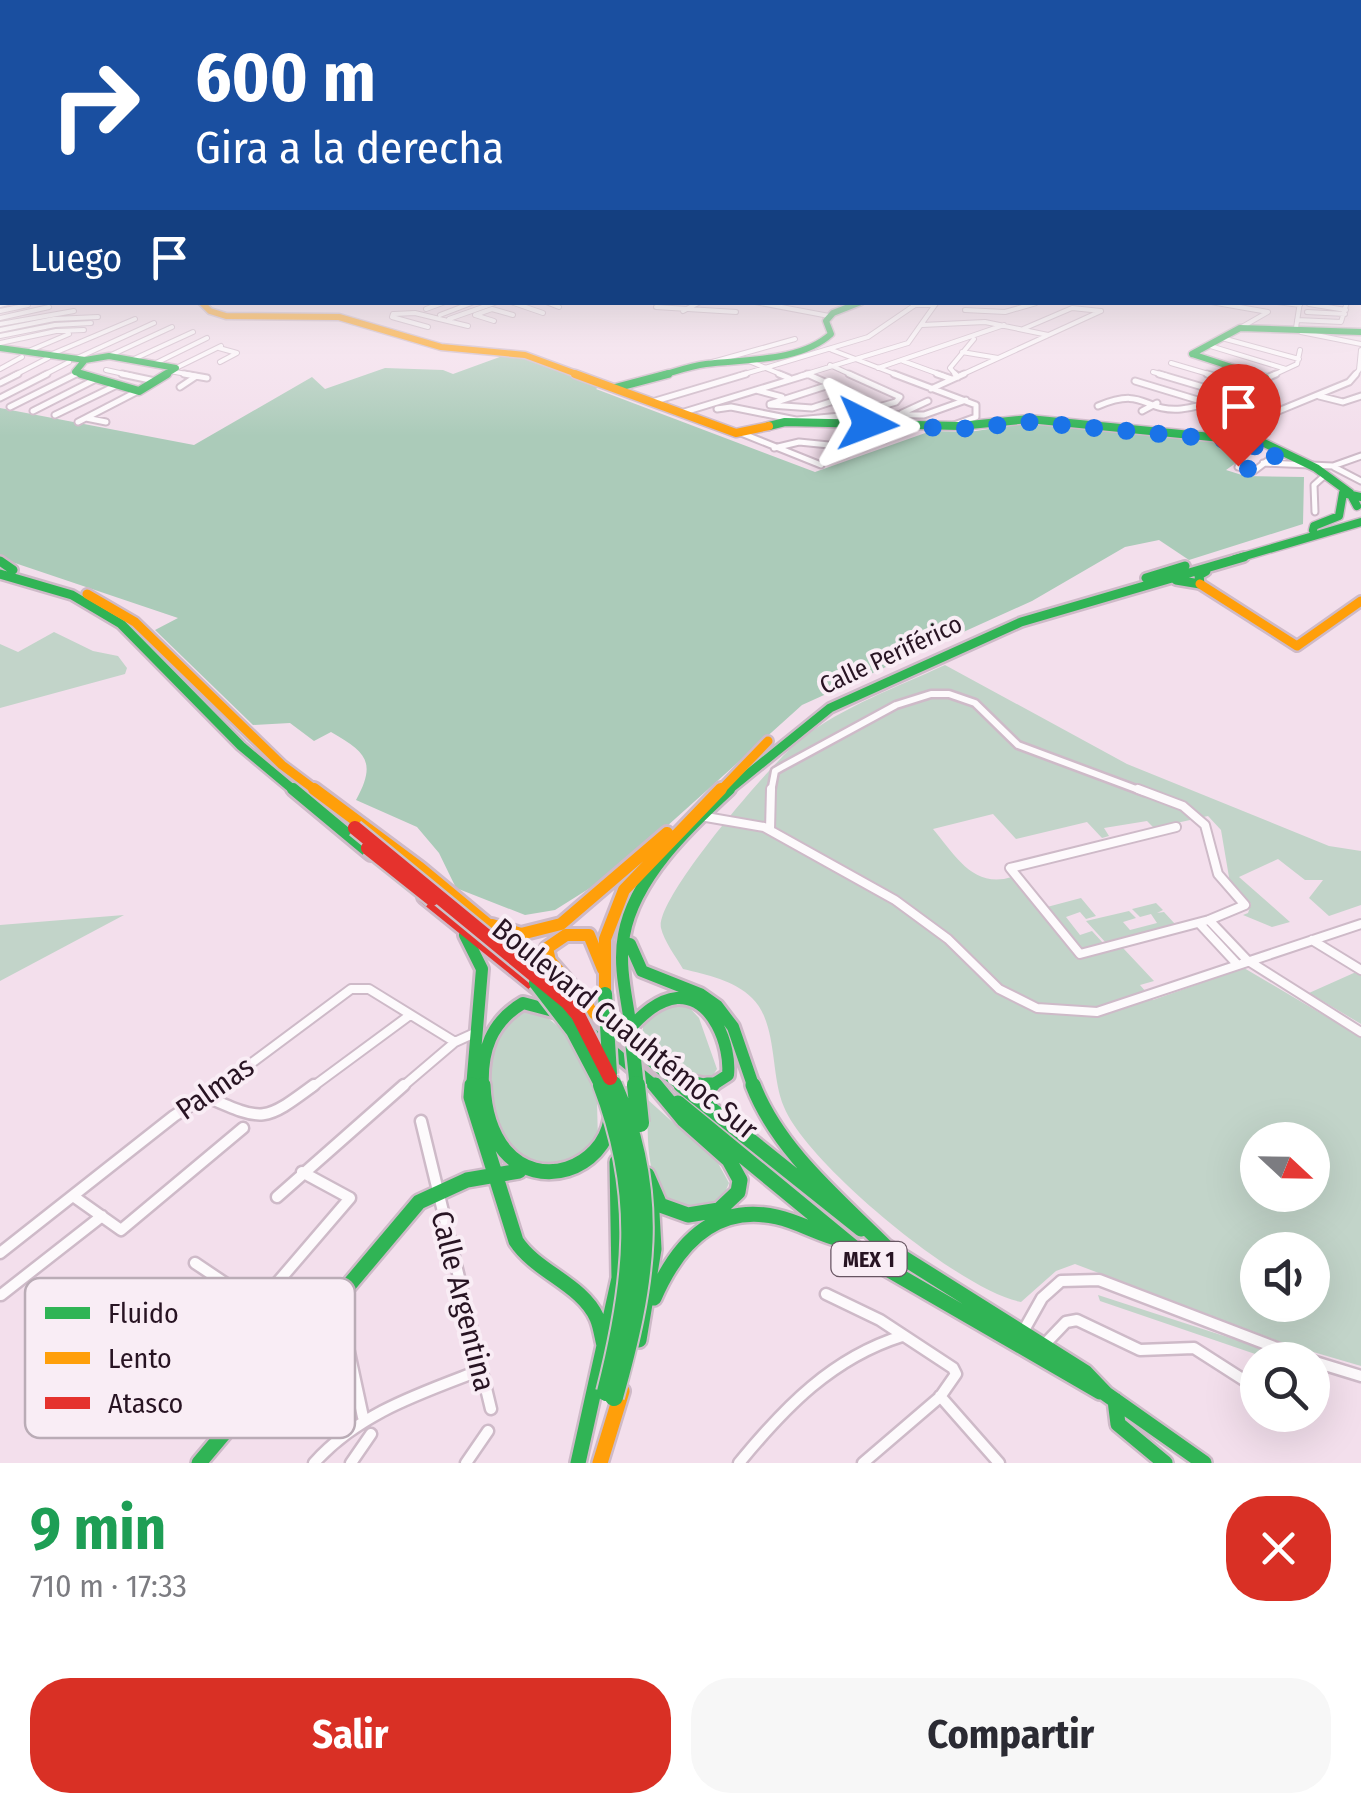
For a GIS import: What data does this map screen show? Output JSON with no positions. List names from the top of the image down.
{
  "streets": {
    "main road": ["Calle Periférico", "Boulevard Cuauhtémoc Sur", "MEX 1"],
    "street": ["Palmas", "Calle Argentina"]
  },
  "legend": ["Fluido", "Lento", "Atasco"],
  "north": "right",
  "page": {
    "turn": ["600 m", "Gira a la derecha"],
    "then": "Luego",
    "heading": ["9 min", "710 m · 17:33"],
    "buttons": ["Salir", "Compartir"]
  }
}
